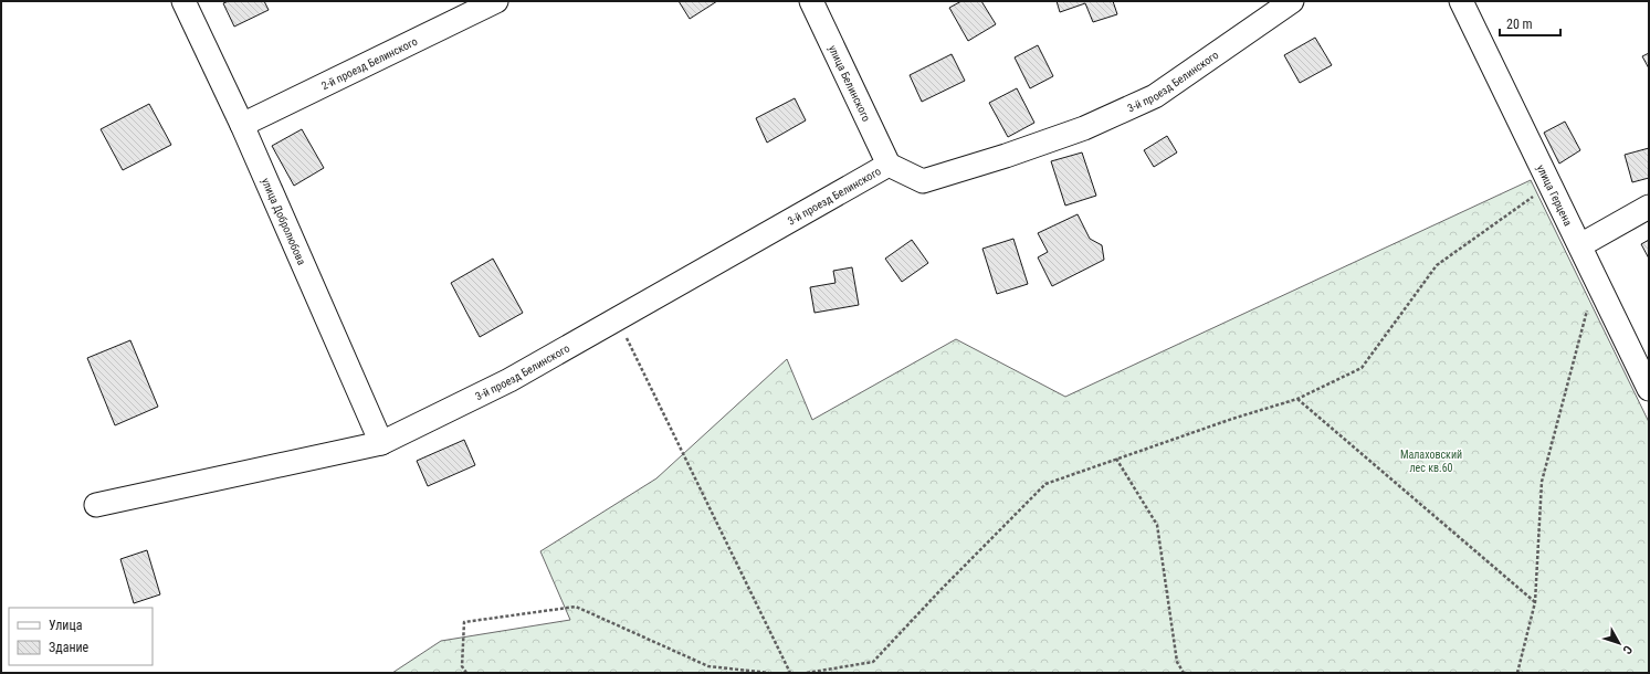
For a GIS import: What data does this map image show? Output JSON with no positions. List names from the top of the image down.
{
  "streets": {
    "street": [
      "2-й проезд Белинского",
      "3-й проезд Белинского",
      "улица Белинского",
      "улица Герцена",
      "улица Добролюбова"
    ]
  },
  "crossings": [
    ["2-й проезд Белинского", "улица Добролюбова"],
    ["3-й проезд Белинского", "улица Белинского"],
    ["3-й проезд Белинского", "улица Добролюбова"]
  ],
  "parks": ["Малаховский лес кв.60"],
  "legend": ["Улица", "Здание"],
  "scale_bar": "20 m",
  "north": "bottom right"
}
